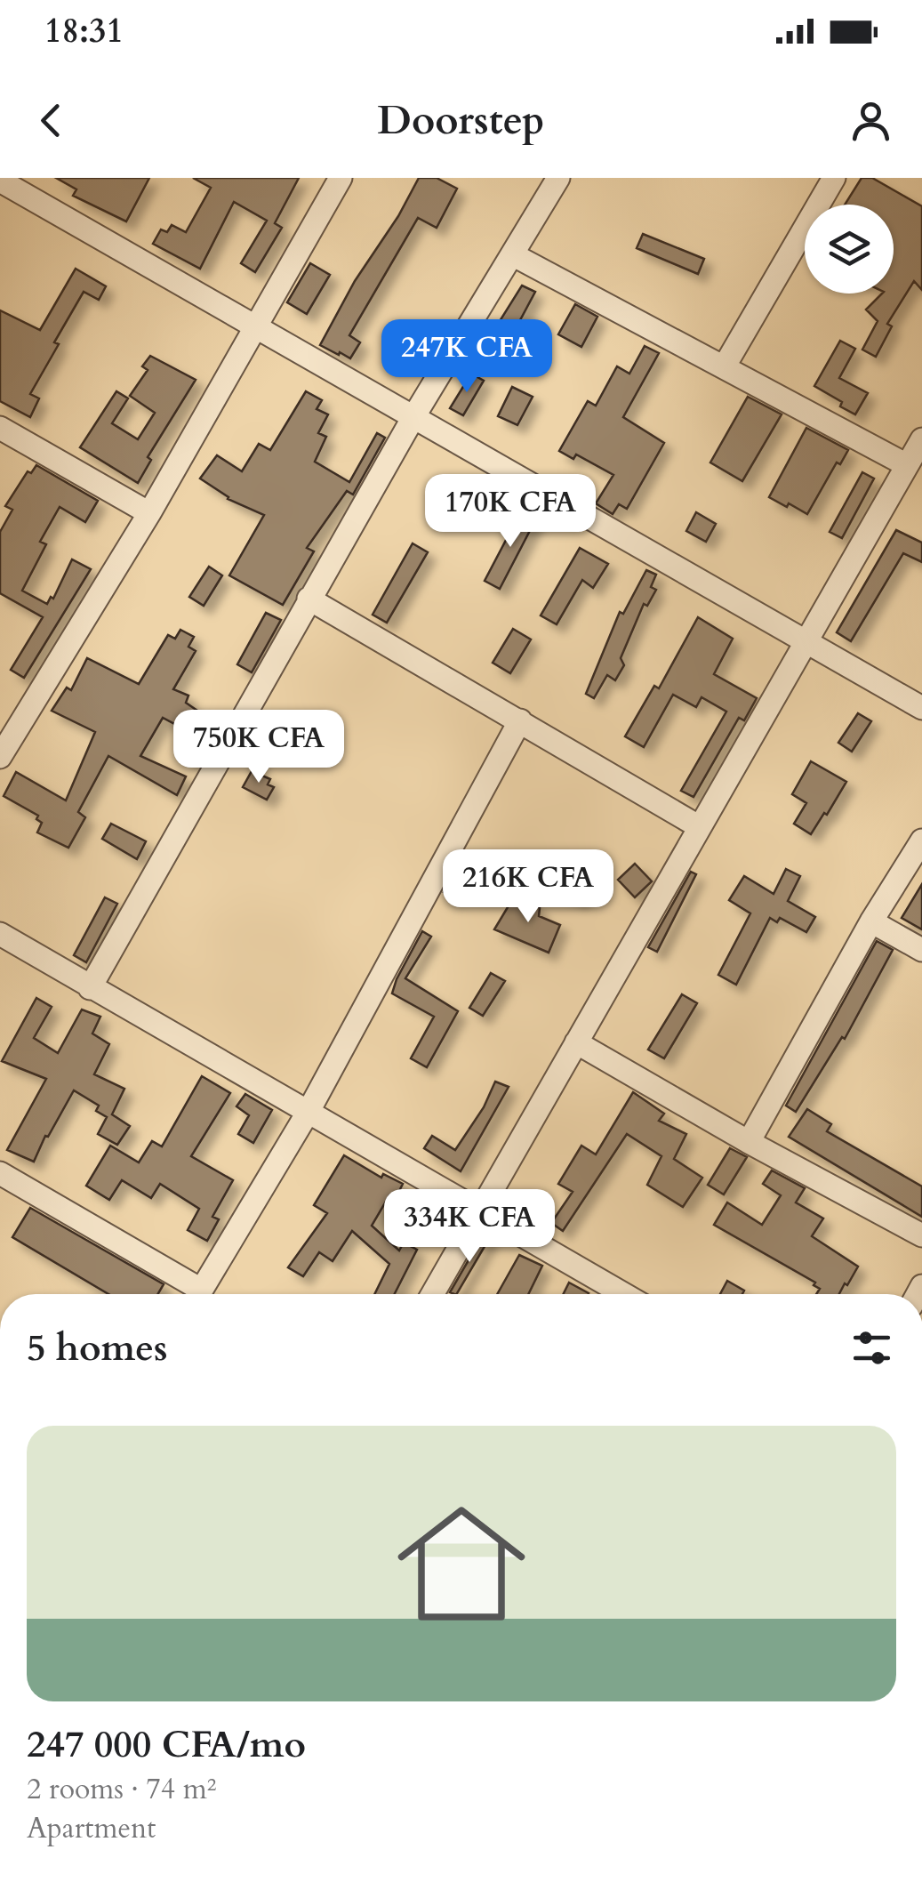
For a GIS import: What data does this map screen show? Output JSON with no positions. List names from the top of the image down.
{
  "page": {
    "status": "18:31",
    "header": "Doorstep",
    "price": [
      "247K CFA",
      "170K CFA",
      "750K CFA",
      "216K CFA",
      "334K CFA"
    ],
    "heading": "5 homes",
    "list": [
      {
        "name": "247 000 CFA/mo",
        "note": "2 rooms · 74 m² · Apartment"
      }
    ]
  }
}
